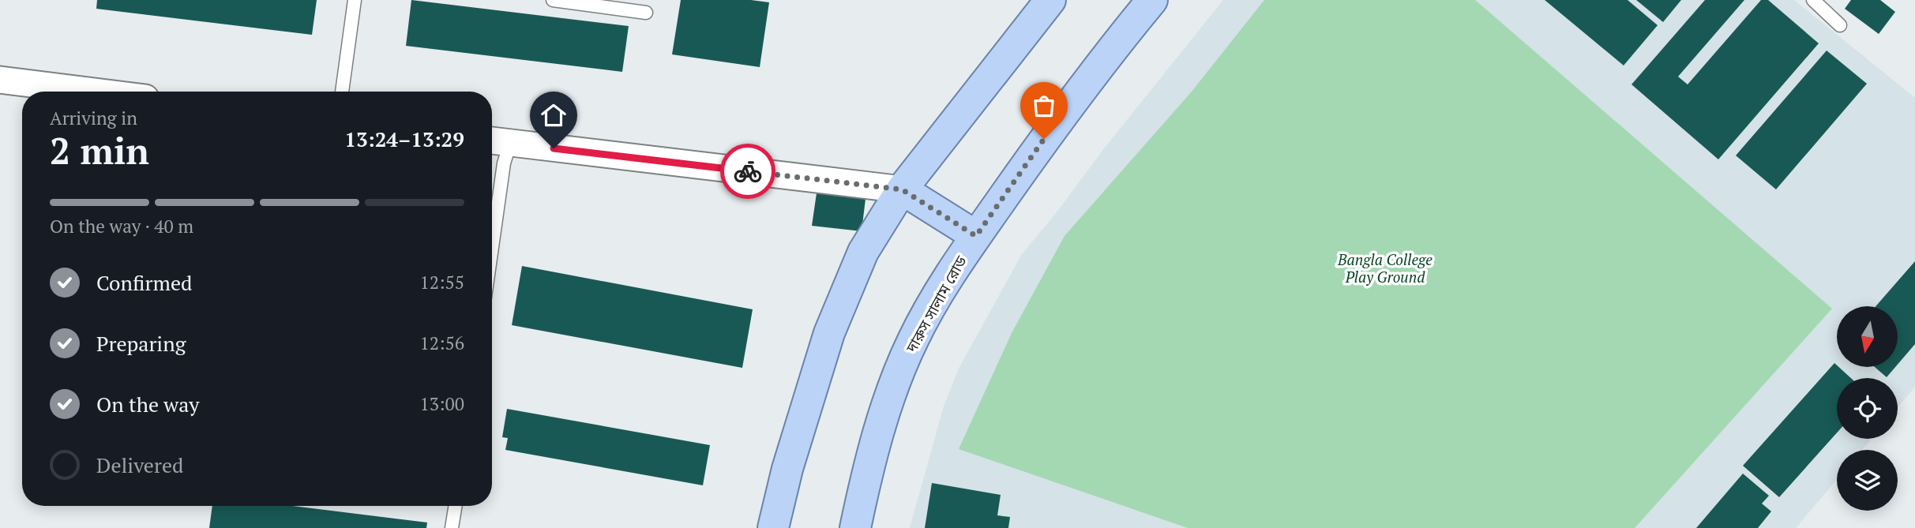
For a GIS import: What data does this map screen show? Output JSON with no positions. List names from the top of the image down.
{
  "streets": {
    "main road": ["দারুস সালাম রোড"]
  },
  "parks": ["Bangla College Play Ground"],
  "north": "bottom",
  "page": {
    "heading": ["2 min", "Arriving in", "13:24–13:29"],
    "bar": "On the way · 40 m",
    "list": [
      ["Confirmed", "12:55"],
      ["Preparing", "12:56"],
      ["On the way", "13:00"],
      "Delivered"
    ]
  }
}
